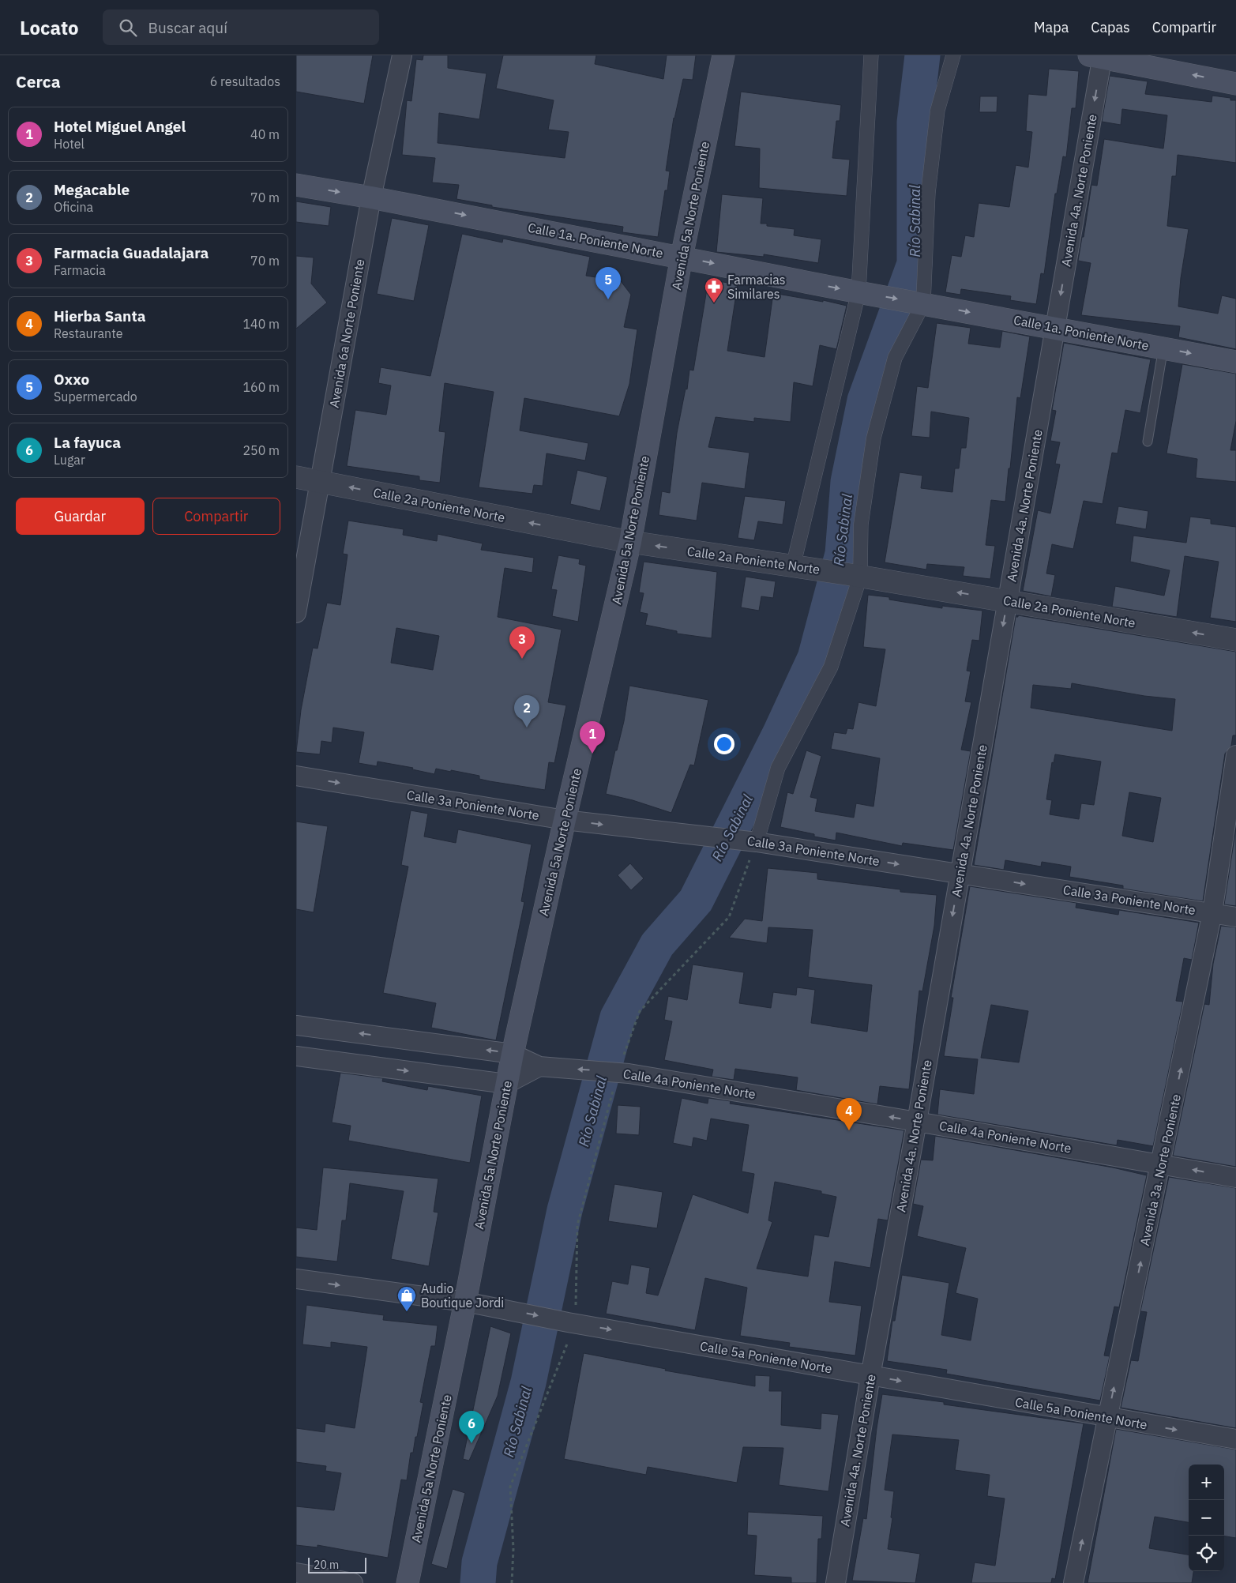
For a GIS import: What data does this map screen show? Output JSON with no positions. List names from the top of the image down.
{
  "streets": {
    "main road": ["Avenida 5a Norte Poniente", "Calle 1a. Poniente Norte"],
    "street": [
      "Avenida 4a. Norte Poniente",
      "Avenida 6a Norte Poniente",
      "Calle 2a Poniente Norte",
      "Calle 3a Poniente Norte",
      "Calle 4a Poniente Norte",
      "Avenida 3a. Norte Poniente",
      "Calle 5a Poniente Norte"
    ]
  },
  "crossings": [
    ["Avenida 4a. Norte Poniente", "Calle 1a. Poniente Norte"],
    ["Avenida 4a. Norte Poniente", "Calle 2a Poniente Norte"],
    ["Avenida 4a. Norte Poniente", "Calle 3a Poniente Norte"],
    ["Avenida 4a. Norte Poniente", "Calle 4a Poniente Norte"],
    ["Avenida 4a. Norte Poniente", "Calle 5a Poniente Norte"],
    ["Avenida 5a Norte Poniente", "Calle 1a. Poniente Norte"],
    ["Avenida 5a Norte Poniente", "Calle 2a Poniente Norte"],
    ["Avenida 5a Norte Poniente", "Calle 3a Poniente Norte"],
    ["Avenida 5a Norte Poniente", "Calle 4a Poniente Norte"],
    ["Avenida 5a Norte Poniente", "Calle 5a Poniente Norte"],
    ["Calle 1a. Poniente Norte", "Avenida 6a Norte Poniente"],
    ["Avenida 6a Norte Poniente", "Calle 2a Poniente Norte"],
    ["Calle 3a Poniente Norte", "Avenida 3a. Norte Poniente"],
    ["Calle 4a Poniente Norte", "Avenida 3a. Norte Poniente"],
    ["Avenida 3a. Norte Poniente", "Calle 5a Poniente Norte"]
  ],
  "one_way": [
    "Calle 1a. Poniente Norte",
    "Calle 2a Poniente Norte",
    "Calle 3a Poniente Norte",
    "Avenida 3a. Norte Poniente",
    "Calle 5a Poniente Norte"
  ],
  "water": ["Río Sabinal"],
  "places": {
    "pharmacy": ["Farmacias Similares"],
    "shop": ["Audio Boutique Jordi"]
  },
  "scale_bar": "20 m",
  "page": {
    "header": "Locato",
    "search": "Buscar aquí",
    "nav": ["Mapa", "Capas", "Compartir"],
    "heading": ["Cerca", "6 resultados"],
    "list": [
      {
        "mark": "1",
        "name": "Hotel Miguel Angel",
        "note": "Hotel",
        "value": "40 m"
      },
      {
        "mark": "2",
        "name": "Megacable",
        "note": "Oficina",
        "value": "70 m"
      },
      {
        "mark": "3",
        "name": "Farmacia Guadalajara",
        "note": "Farmacia",
        "value": "70 m"
      },
      {
        "mark": "4",
        "name": "Hierba Santa",
        "note": "Restaurante",
        "value": "140 m"
      },
      {
        "mark": "5",
        "name": "Oxxo",
        "note": "Supermercado",
        "value": "160 m"
      },
      {
        "mark": "6",
        "name": "La fayuca",
        "note": "Lugar",
        "value": "250 m"
      }
    ],
    "pins": [
      "5",
      "3",
      "2",
      "1",
      "4",
      "6"
    ],
    "buttons": ["Guardar", "Compartir"],
    "map_buttons": ["+", "−"],
    "scale": "20 m"
  }
}
